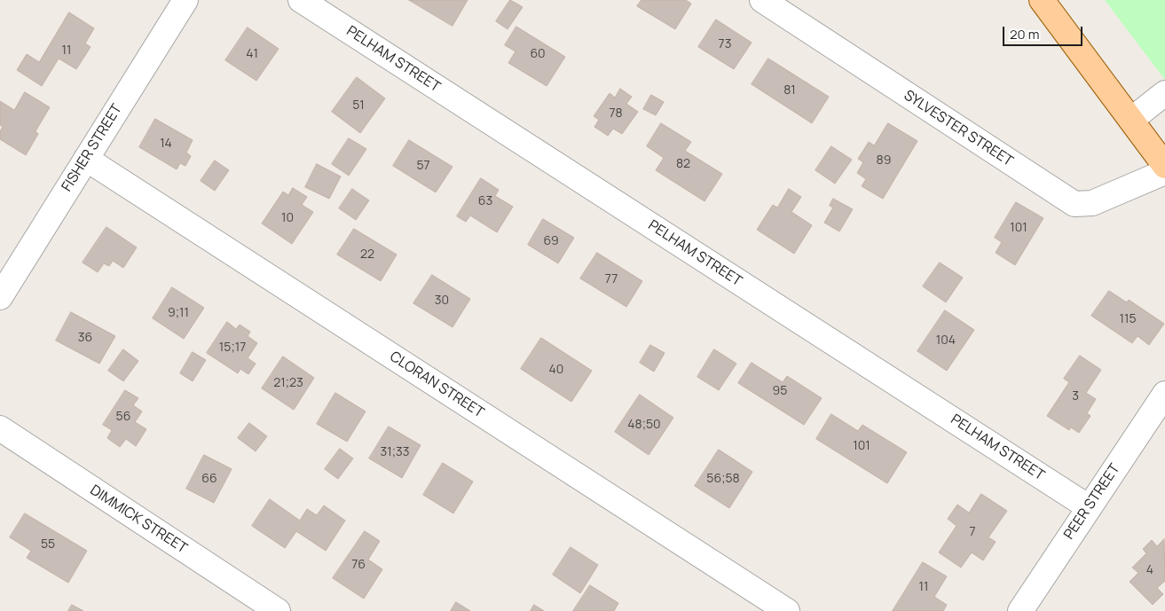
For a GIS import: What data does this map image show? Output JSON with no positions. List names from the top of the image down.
{
  "streets": {
    "street": [
      "PELHAM STREET",
      "SYLVESTER STREET",
      "FISHER STREET",
      "CLORAN STREET",
      "PEER STREET",
      "DIMMICK STREET"
    ]
  },
  "crossings": [
    ["PELHAM STREET", "PEER STREET"],
    ["FISHER STREET", "CLORAN STREET"]
  ],
  "house_numbers": [
    "73",
    "11",
    "41",
    "60",
    "81",
    "51",
    "78",
    "14",
    "89",
    "82",
    "57",
    "63",
    "10",
    "101",
    "69",
    "22",
    "77",
    "30",
    "9;11",
    "115",
    "36",
    "104",
    "15;17",
    "40",
    "21;23",
    "95",
    "3",
    "56",
    "48;50",
    "101",
    "31;33",
    "66",
    "56;58",
    "7",
    "55",
    "76",
    "4",
    "11"
  ],
  "scale_bar": "20 m"
}
